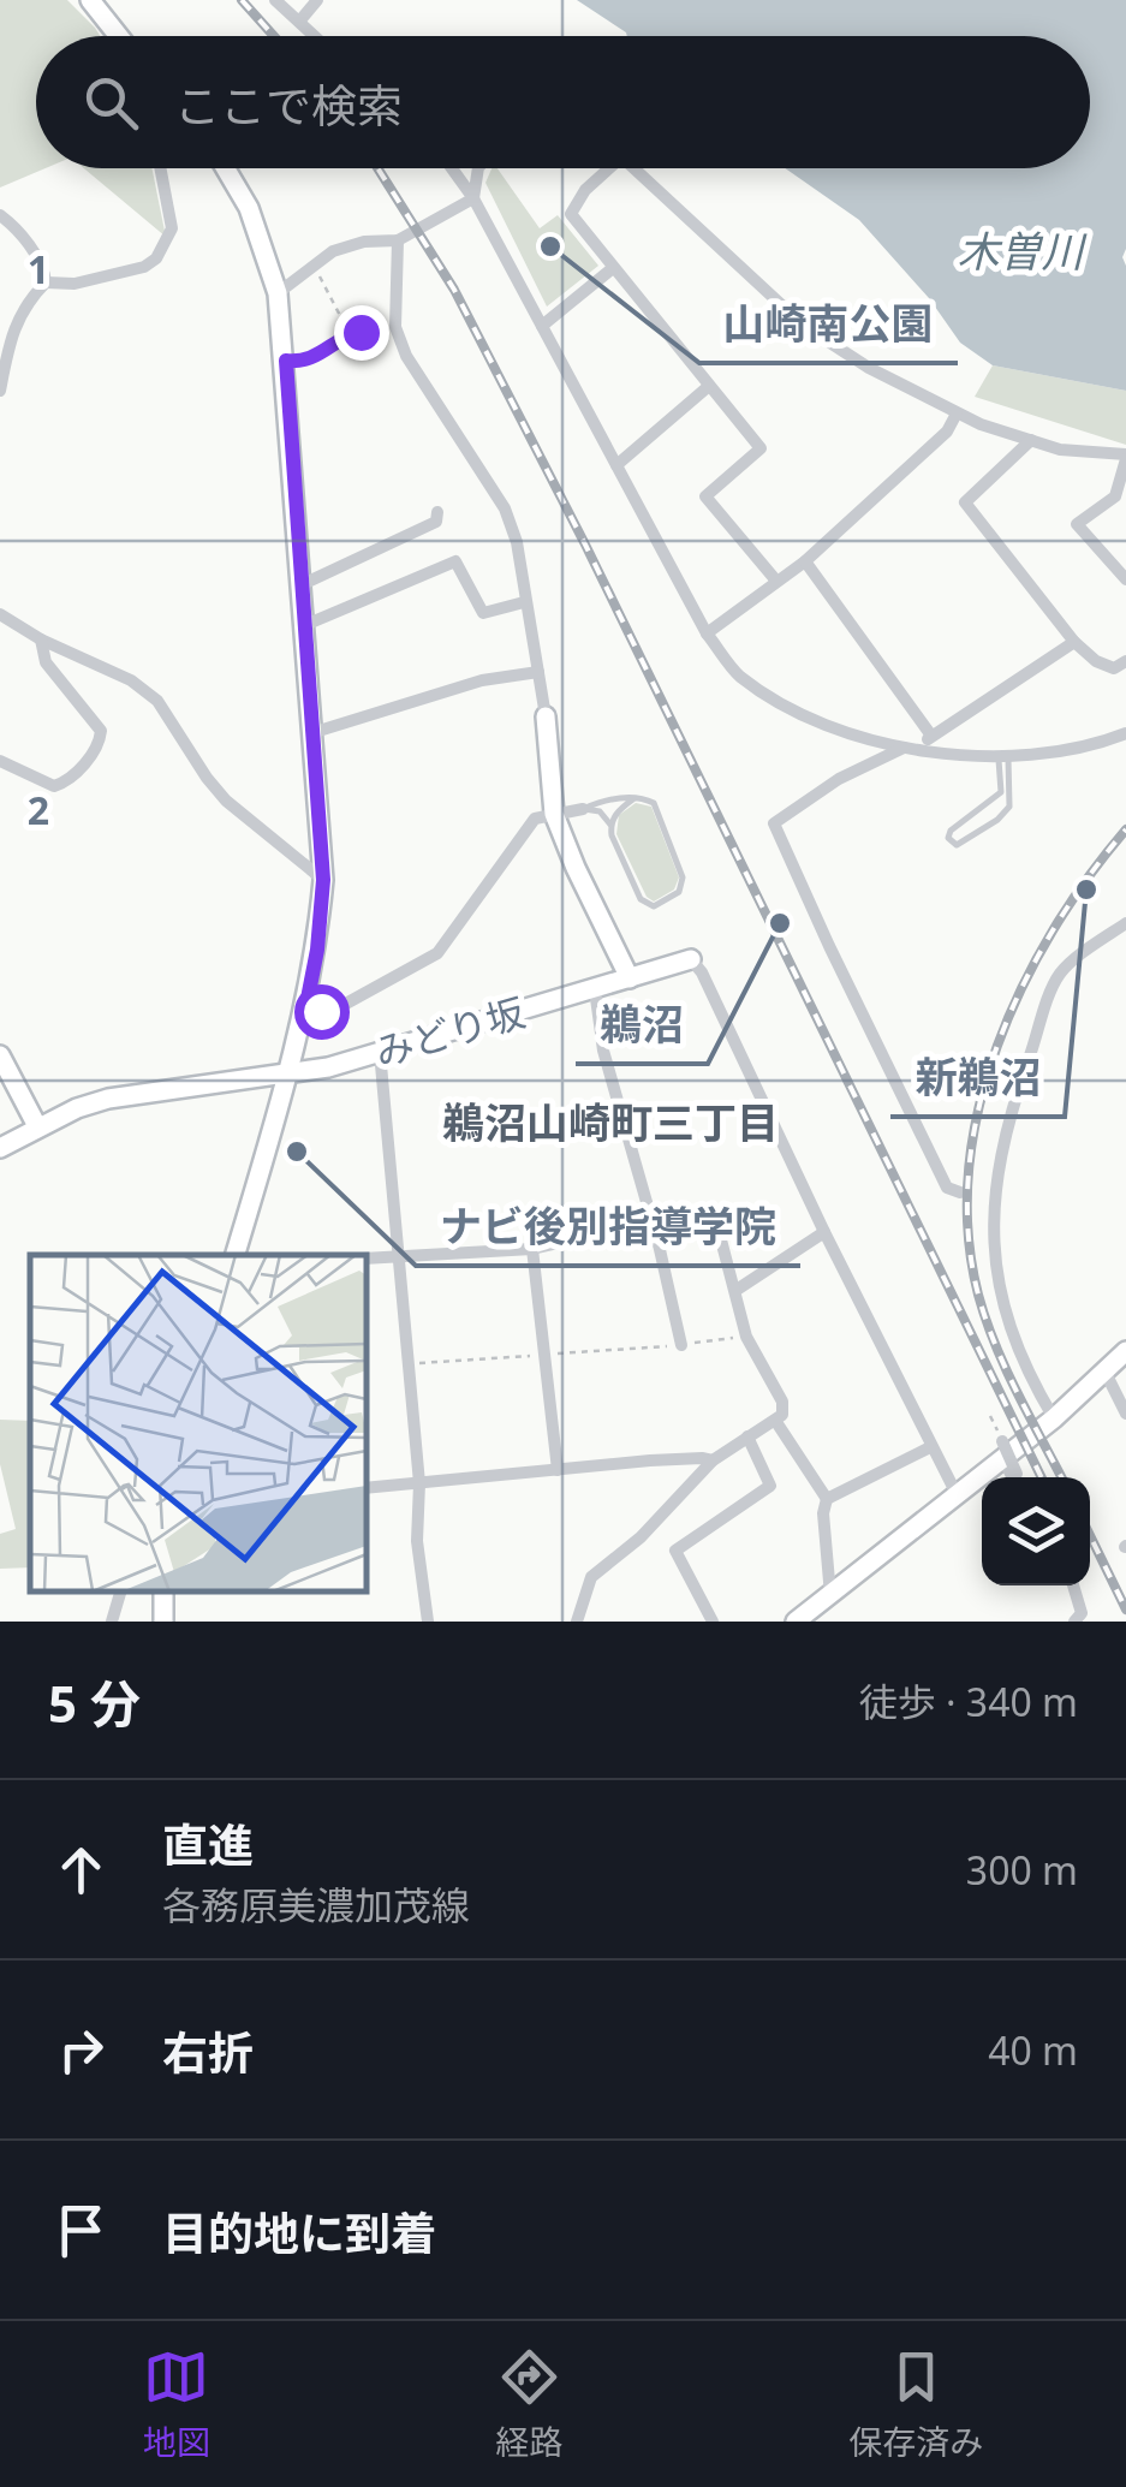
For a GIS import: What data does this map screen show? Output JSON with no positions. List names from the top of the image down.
{
  "streets": {
    "main road": ["みどり坂"]
  },
  "districts": ["鵜沼山崎町三丁目"],
  "water": ["木曽川"],
  "places": [
    "山崎南公園",
    "新鵜沼",
    "鵜沼",
    "ナビ後別指導学院"
  ],
  "page": {
    "search": "ここで検索",
    "heading": ["5 分", "徒歩 · 340 m"],
    "list": [
      ["直進", "各務原美濃加茂線", "300 m"],
      ["右折", "40 m"],
      "目的地に到着"
    ],
    "nav": ["地図", "経路", "保存済み"]
  },
  "grid": {
    "rows": ["1", "2"]
  }
}
